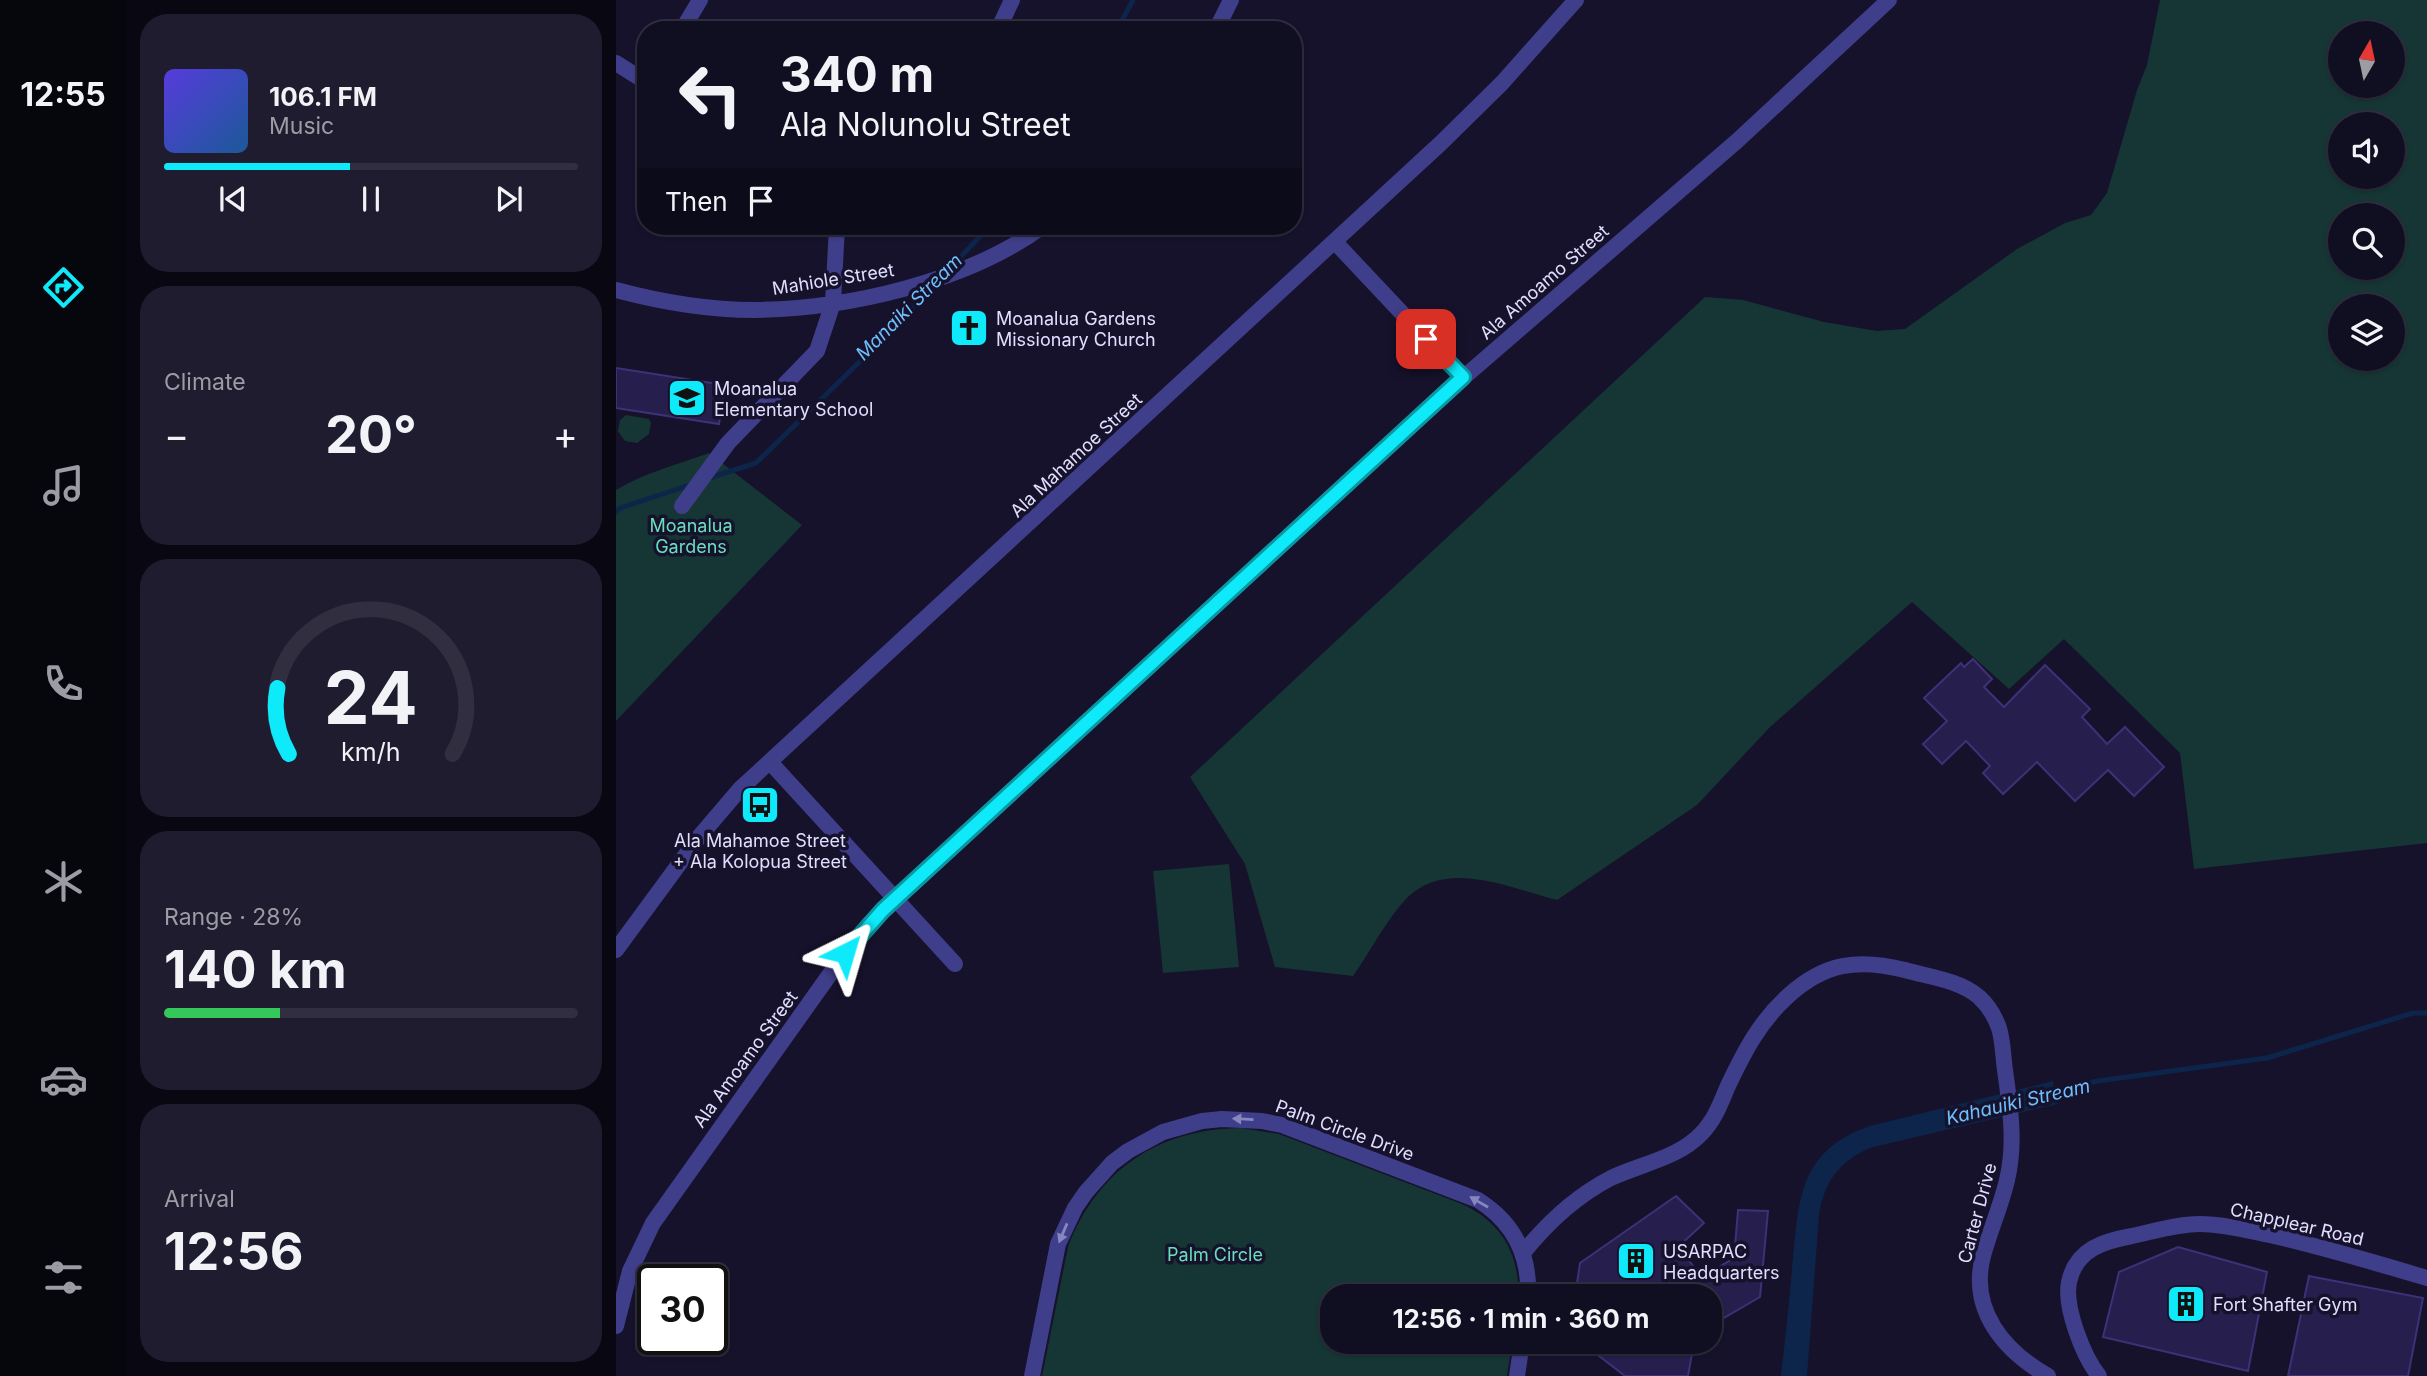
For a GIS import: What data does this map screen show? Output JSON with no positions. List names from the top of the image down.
{
  "streets": {
    "street": [
      "Mahiole Street",
      "Ala Amoamo Street",
      "Ala Mahamoe Street",
      "Palm Circle Drive",
      "Carter Drive",
      "Chapplear Road"
    ]
  },
  "crossings": [
    ["Palm Circle Drive", "Carter Drive"]
  ],
  "water": ["Manaiki Stream", "Kahauiki Stream"],
  "parks": ["Moanalua Gardens", "Palm Circle"],
  "places": {
    "church": ["Moanalua Gardens Missionary Church"],
    "school or university": ["Moanalua Elementary School"],
    "bus stop": ["Ala Mahamoe Street + Ala Kolopua Street"],
    "building": ["USARPAC Headquarters", "Fort Shafter Gym"]
  },
  "north": "top",
  "page": {
    "tabs": "12:55",
    "turn": ["340 m", "Ala Nolunolu Street"],
    "song": ["106.1 FM", "Music"],
    "then": "Then",
    "tile": [
      "Climate",
      ["Range · 28%", "140 km"],
      ["Arrival", "12:56"]
    ],
    "heat": ["−", "20°", "+"],
    "limit": "30",
    "trip": "12:56 · 1 min · 360 m",
    "gauge": ["24", "km/h"]
  }
}
